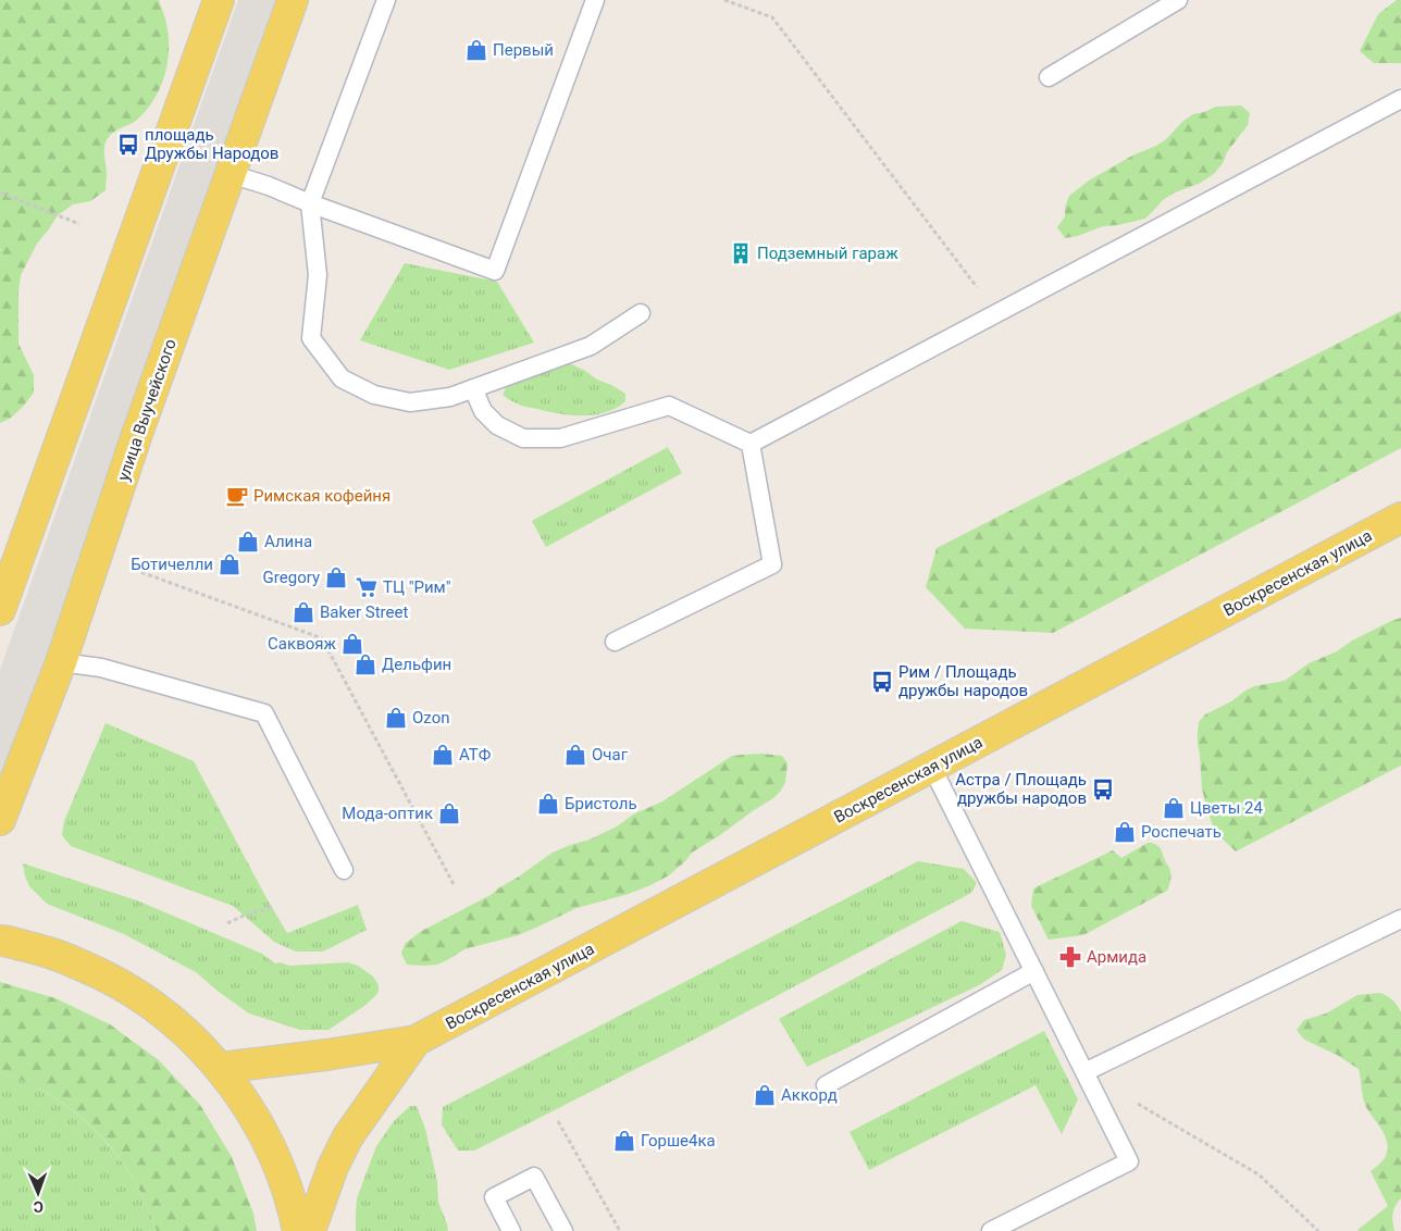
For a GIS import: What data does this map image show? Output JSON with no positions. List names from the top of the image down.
{
  "streets": {
    "main road": ["улица Выучейского", "Воскресенская улица"]
  },
  "places": {
    "shop": [
      "Первый",
      "Алина",
      "Ботичелли",
      "Gregory",
      "Baker Street",
      "Саквояж",
      "Дельфин",
      "Ozon",
      "АТФ",
      "Очаг",
      "Бристоль",
      "Цветы 24",
      "Мода-оптик",
      "Роспечать",
      "Аккорд",
      "Горше4ка"
    ],
    "bus stop": ["площадь Дружбы Народов", "Рим / Площадь дружбы народов", "Астра / Площадь дружбы народов"],
    "building": ["Подземный гараж"],
    "cafe": ["Римская кофейня"],
    "supermarket": ["ТЦ \"Рим\""],
    "pharmacy": ["Армида"]
  },
  "north": "bottom"
}
